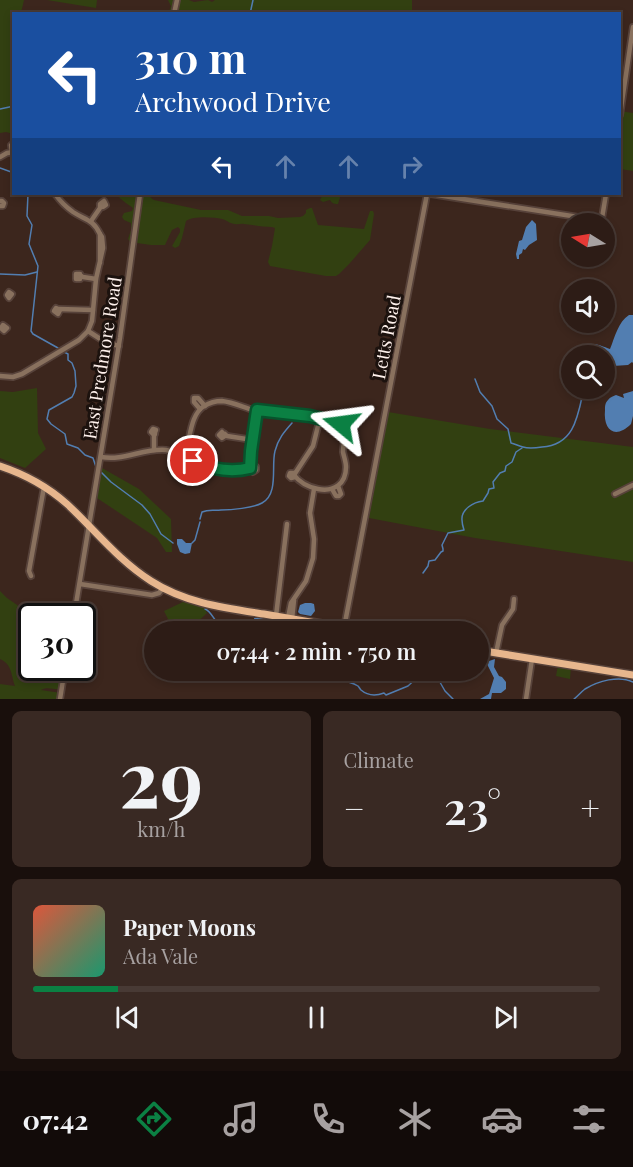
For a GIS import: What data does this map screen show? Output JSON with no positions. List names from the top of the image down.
{
  "streets": {
    "street": ["Letts Road", "East Predmore Road"]
  },
  "north": "left",
  "page": {
    "turn": ["310 m", "Archwood Drive"],
    "limit": "30",
    "trip": "07:44 · 2 min · 750 m",
    "tile": [
      ["29", "km/h"],
      "Climate"
    ],
    "heat": ["−", "23°", "+"],
    "song": ["Paper Moons", "Ada Vale"],
    "tabs": "07:42"
  }
}
